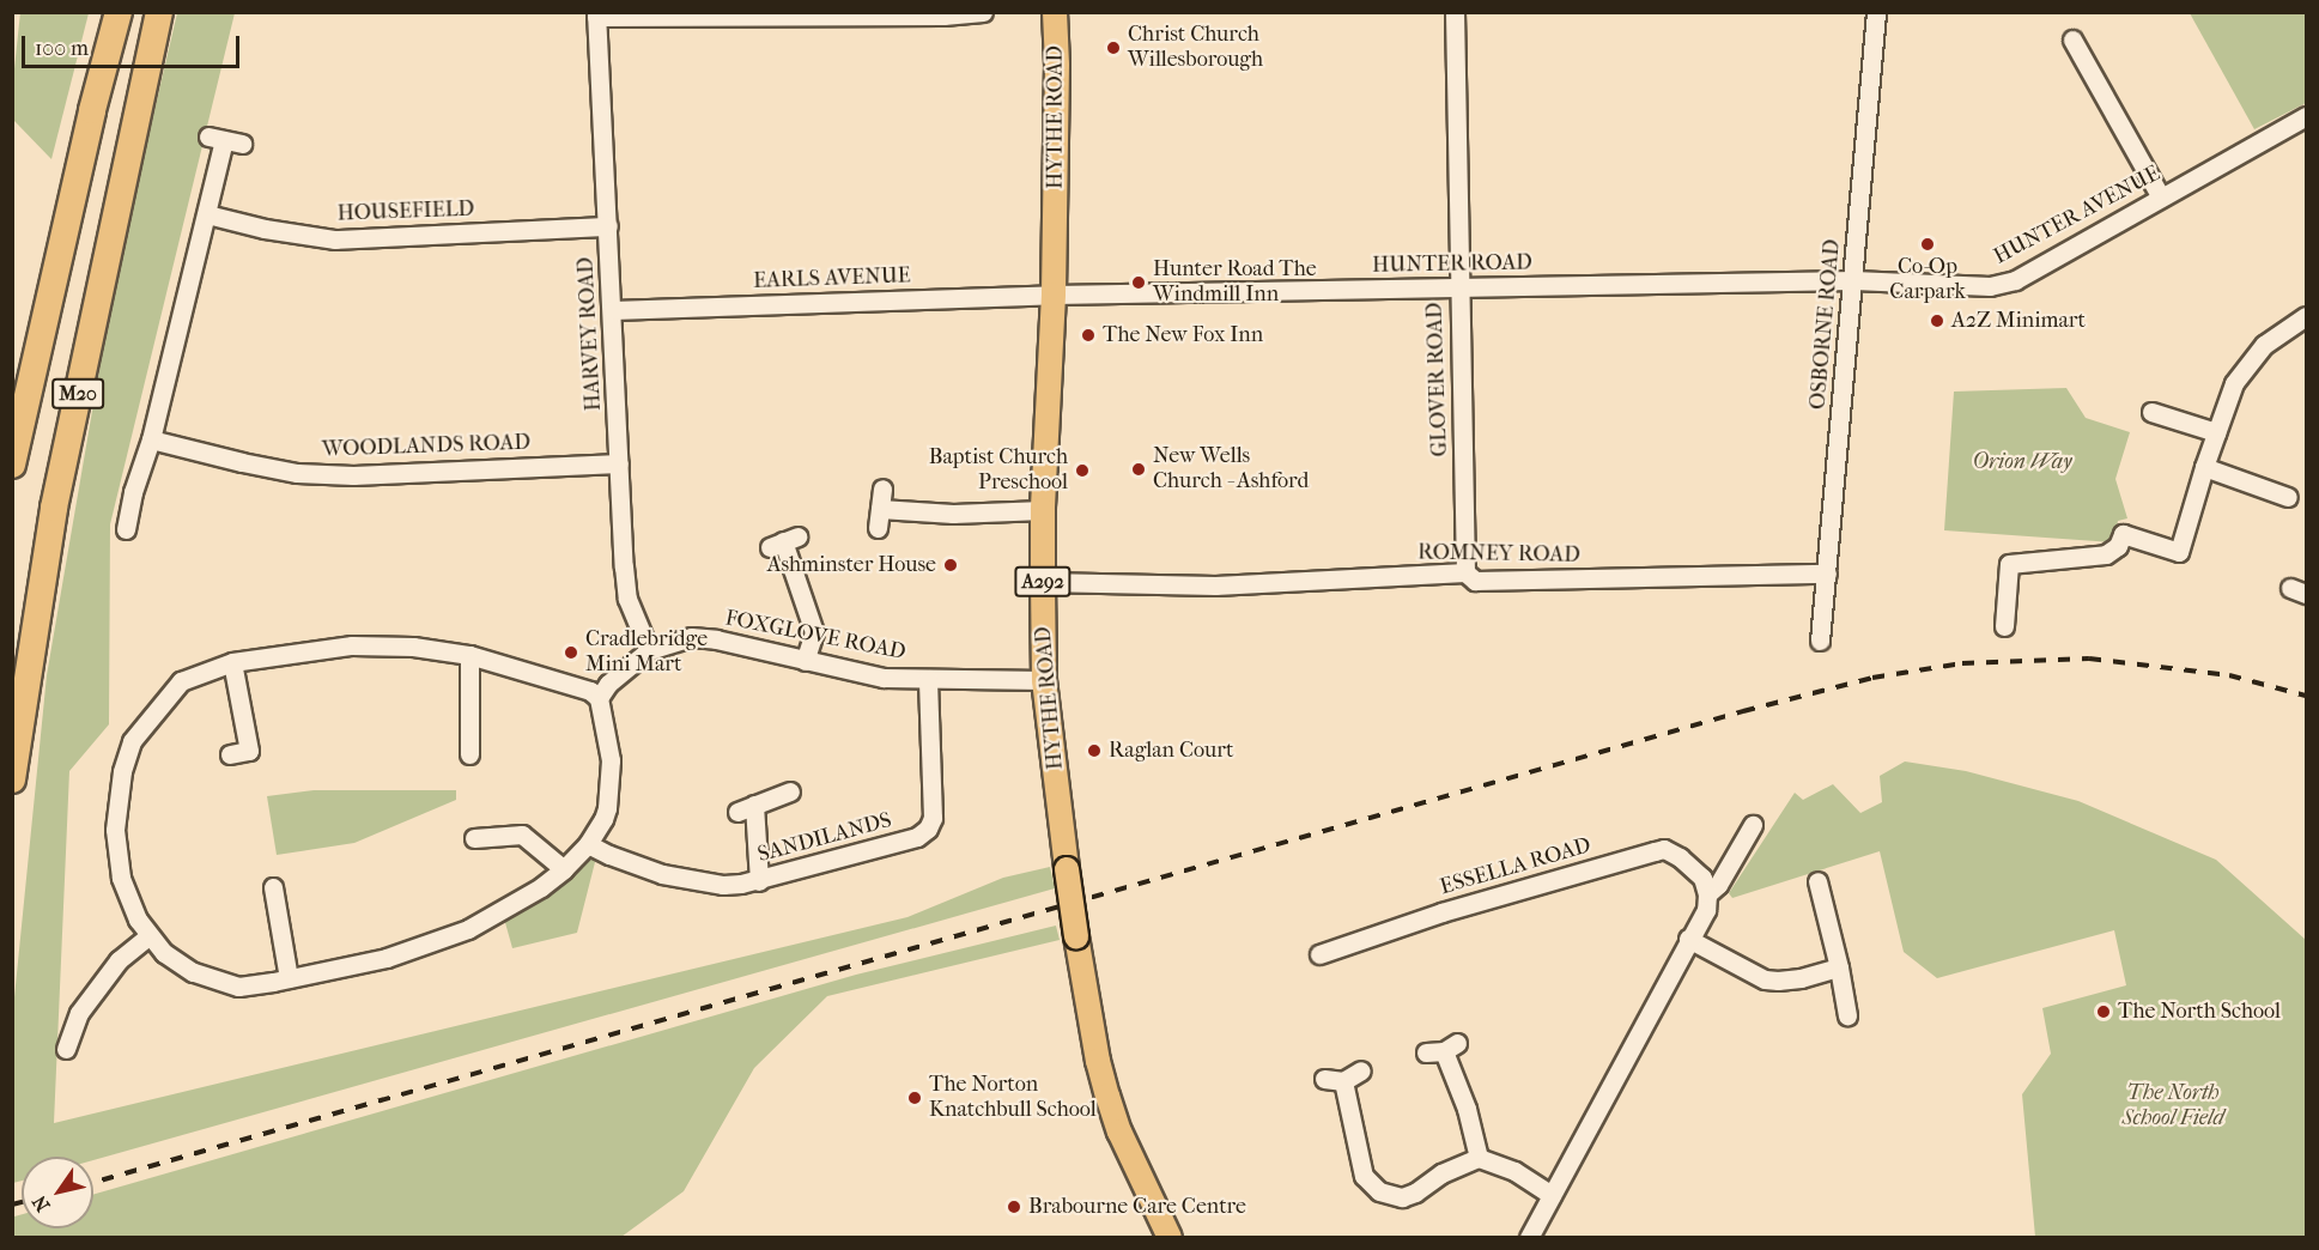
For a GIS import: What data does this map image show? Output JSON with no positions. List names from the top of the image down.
{
  "streets": {
    "highway": ["M20"],
    "main road": ["HYTHE ROAD", "A292"],
    "street": [
      "HOUSEFIELD",
      "HUNTER AVENUE",
      "HUNTER ROAD",
      "EARLS AVENUE",
      "OSBORNE ROAD",
      "HARVEY ROAD",
      "GLOVER ROAD",
      "WOODLANDS ROAD",
      "ROMNEY ROAD",
      "FOXGLOVE ROAD",
      "SANDILANDS",
      "ESSELLA ROAD"
    ]
  },
  "crossings": [
    ["HYTHE ROAD", "HUNTER ROAD"],
    ["HYTHE ROAD", "EARLS AVENUE"],
    ["HYTHE ROAD", "ROMNEY ROAD"],
    ["HYTHE ROAD", "FOXGLOVE ROAD"],
    ["HOUSEFIELD", "HARVEY ROAD"],
    ["HUNTER AVENUE", "HUNTER ROAD"],
    ["HUNTER AVENUE", "OSBORNE ROAD"],
    ["HUNTER ROAD", "EARLS AVENUE"],
    ["HUNTER ROAD", "OSBORNE ROAD"],
    ["HUNTER ROAD", "GLOVER ROAD"],
    ["EARLS AVENUE", "HARVEY ROAD"],
    ["OSBORNE ROAD", "ROMNEY ROAD"],
    ["HARVEY ROAD", "WOODLANDS ROAD"],
    ["HARVEY ROAD", "FOXGLOVE ROAD"],
    ["GLOVER ROAD", "ROMNEY ROAD"],
    ["FOXGLOVE ROAD", "SANDILANDS"]
  ],
  "parks": ["Orion Way", "The North School Field"],
  "places": [
    "Christ Church Willesborough",
    "Co-Op Carpark",
    "Hunter Road The Windmill Inn",
    "A2Z Minimart",
    "The New Fox Inn",
    "New Wells Church - Ashford",
    "Baptist Church Preschool",
    "Ashminster House",
    "Cradlebridge Mini Mart",
    "Raglan Court",
    "The North School",
    "The Norton Knatchbull School",
    "Brabourne Care Centre"
  ],
  "scale_bar": "100 m",
  "north": "bottom left"
}
